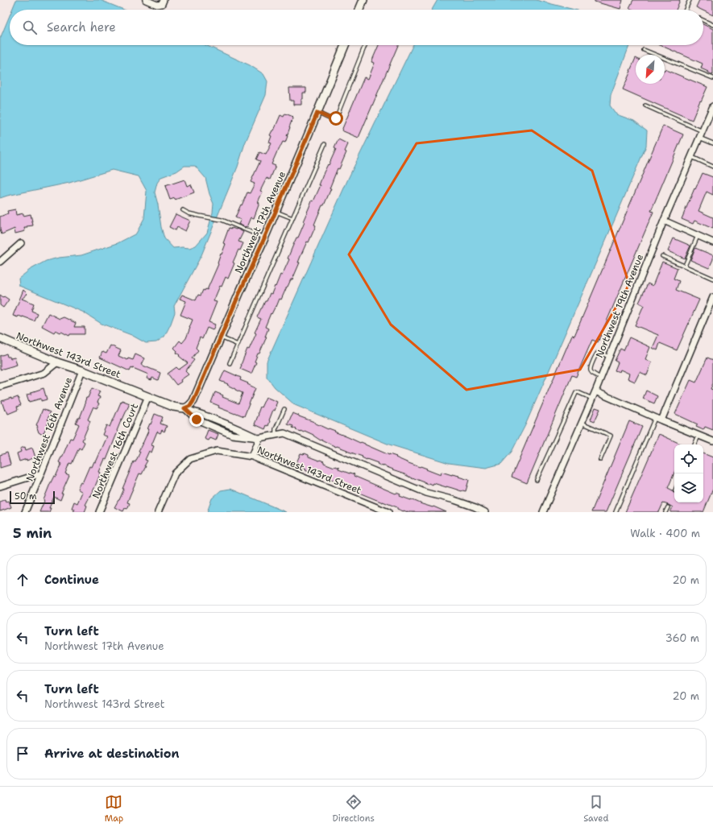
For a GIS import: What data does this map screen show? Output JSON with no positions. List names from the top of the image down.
{
  "streets": {
    "street": [
      "Northwest 17th Avenue",
      "Northwest 19th Avenue",
      "Northwest 143rd Street",
      "Northwest 16th Avenue",
      "Northwest 16th Court"
    ]
  },
  "crossings": [
    ["Northwest 17th Avenue", "Northwest 143rd Street"],
    ["Northwest 143rd Street", "Northwest 16th Avenue"],
    ["Northwest 143rd Street", "Northwest 16th Court"]
  ],
  "scale_bar": "50 m",
  "north": "bottom left",
  "page": {
    "search": "Search here",
    "scale": "50 m",
    "heading": ["5 min", "Walk · 400 m"],
    "list": [
      ["Continue", "20 m"],
      ["Turn left", "Northwest 17th Avenue", "360 m"],
      ["Turn left", "Northwest 143rd Street", "20 m"],
      "Arrive at destination"
    ],
    "nav": ["Map", "Directions", "Saved"]
  }
}
